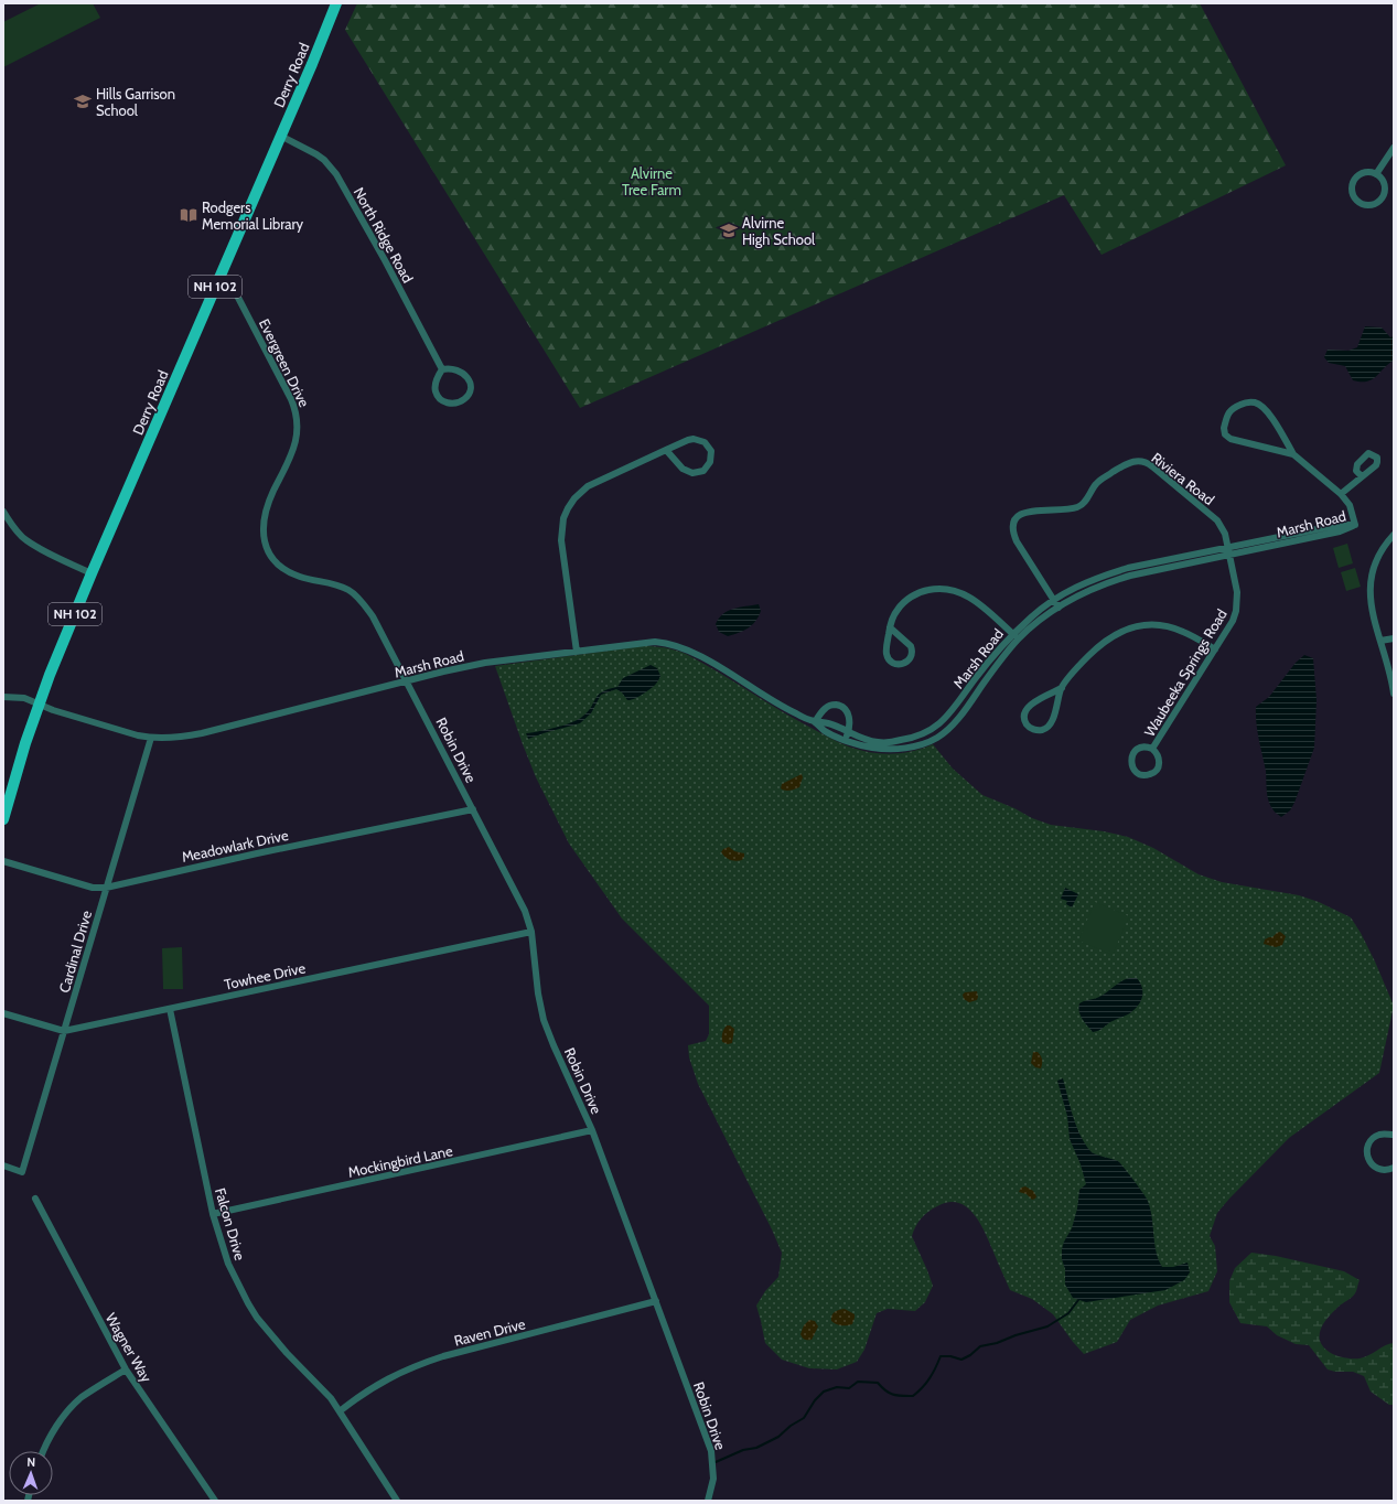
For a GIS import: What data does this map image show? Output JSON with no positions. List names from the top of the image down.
{
  "streets": {
    "main road": ["Derry Road", "NH 102"],
    "street": [
      "North Ridge Road",
      "Evergreen Drive",
      "Riviera Road",
      "Marsh Road",
      "Waubeeka Springs Road",
      "Robin Drive",
      "Meadowlark Drive",
      "Cardinal Drive",
      "Towhee Drive",
      "Mockingbird Lane",
      "Falcon Drive",
      "Raven Drive",
      "Wagner Way"
    ]
  },
  "crossings": [
    ["Derry Road", "North Ridge Road"],
    ["Derry Road", "Evergreen Drive"],
    ["Derry Road", "Marsh Road"],
    ["Evergreen Drive", "Marsh Road"],
    ["Evergreen Drive", "Robin Drive"],
    ["Riviera Road", "Marsh Road"],
    ["Riviera Road", "Waubeeka Springs Road"],
    ["Marsh Road", "Waubeeka Springs Road"],
    ["Marsh Road", "Robin Drive"],
    ["Marsh Road", "Cardinal Drive"],
    ["Robin Drive", "Meadowlark Drive"],
    ["Robin Drive", "Towhee Drive"],
    ["Robin Drive", "Mockingbird Lane"],
    ["Robin Drive", "Raven Drive"],
    ["Meadowlark Drive", "Cardinal Drive"],
    ["Cardinal Drive", "Towhee Drive"],
    ["Towhee Drive", "Falcon Drive"],
    ["Mockingbird Lane", "Falcon Drive"],
    ["Falcon Drive", "Raven Drive"]
  ],
  "parks": ["Alvirne Tree Farm"],
  "places": {
    "school or university": ["Hills Garrison School", "Alvirne High School"],
    "library": ["Rodgers Memorial Library"]
  },
  "north": "top"
}
